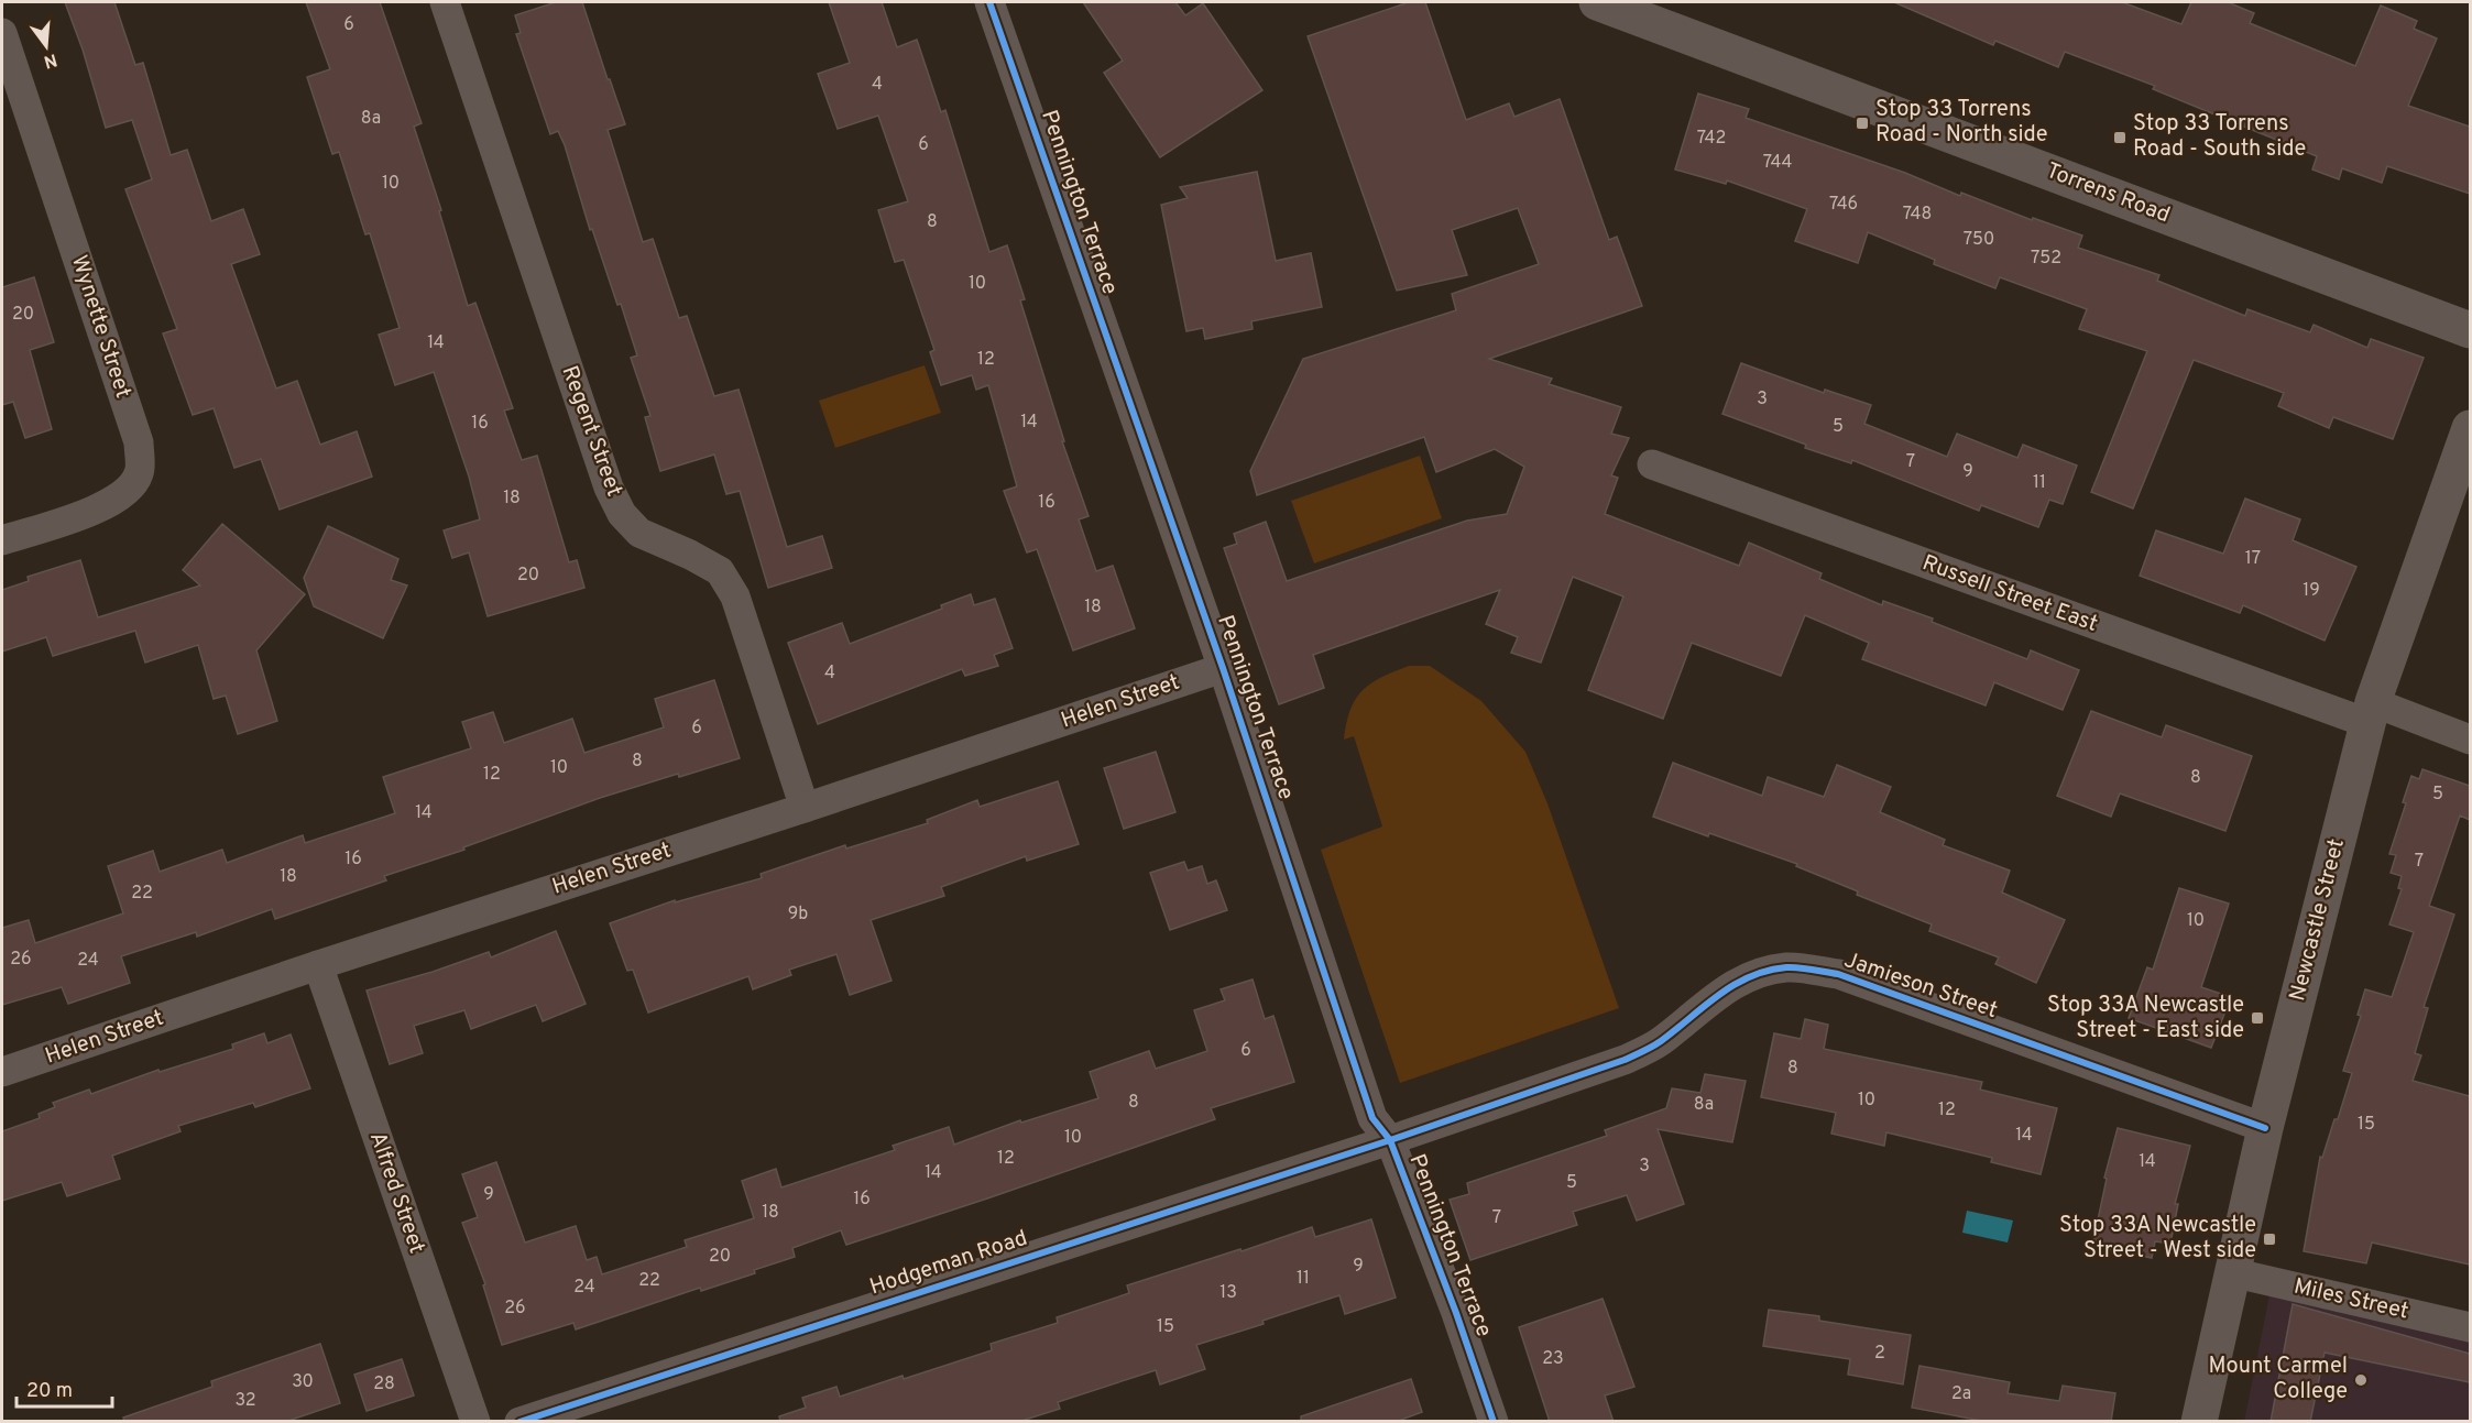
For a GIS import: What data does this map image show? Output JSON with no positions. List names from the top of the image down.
{
  "streets": {
    "street": [
      "Torrens Road",
      "Pennington Terrace",
      "Wynette Street",
      "Regent Street",
      "Russell Street East",
      "Helen Street",
      "Newcastle Street",
      "Jamieson Street",
      "Alfred Street",
      "Hodgeman Road",
      "Miles Street"
    ]
  },
  "crossings": [
    ["Pennington Terrace", "Helen Street"],
    ["Pennington Terrace", "Jamieson Street"],
    ["Pennington Terrace", "Hodgeman Road"],
    ["Regent Street", "Helen Street"],
    ["Russell Street East", "Newcastle Street"],
    ["Helen Street", "Alfred Street"],
    ["Newcastle Street", "Jamieson Street"],
    ["Newcastle Street", "Miles Street"],
    ["Jamieson Street", "Hodgeman Road"]
  ],
  "places": {
    "transit": [
      "Stop 33 Torrens Road - North side",
      "Stop 33 Torrens Road - South side",
      "Stop 33A Newcastle Street - East side",
      "Stop 33A Newcastle Street - West side"
    ],
    "other": ["Mount Carmel College"]
  },
  "house_numbers": [
    "6",
    "4",
    "8a",
    "742",
    "6",
    "744",
    "10",
    "746",
    "748",
    "8",
    "750",
    "752",
    "10",
    "20",
    "14",
    "12",
    "3",
    "14",
    "16",
    "5",
    "7",
    "9",
    "11",
    "18",
    "16",
    "17",
    "20",
    "19",
    "18",
    "4",
    "6",
    "8",
    "10",
    "12",
    "8",
    "5",
    "14",
    "16",
    "7",
    "18",
    "22",
    "9b",
    "10",
    "26",
    "24",
    "6",
    "8",
    "10",
    "8",
    "8a",
    "12",
    "15",
    "14",
    "10",
    "12",
    "14",
    "3",
    "14",
    "5",
    "9",
    "16",
    "18",
    "7",
    "20",
    "9",
    "11",
    "22",
    "24",
    "13",
    "26",
    "15",
    "2",
    "23",
    "30",
    "28",
    "2a",
    "32"
  ],
  "scale_bar": "20 m",
  "north": "bottom"
}
